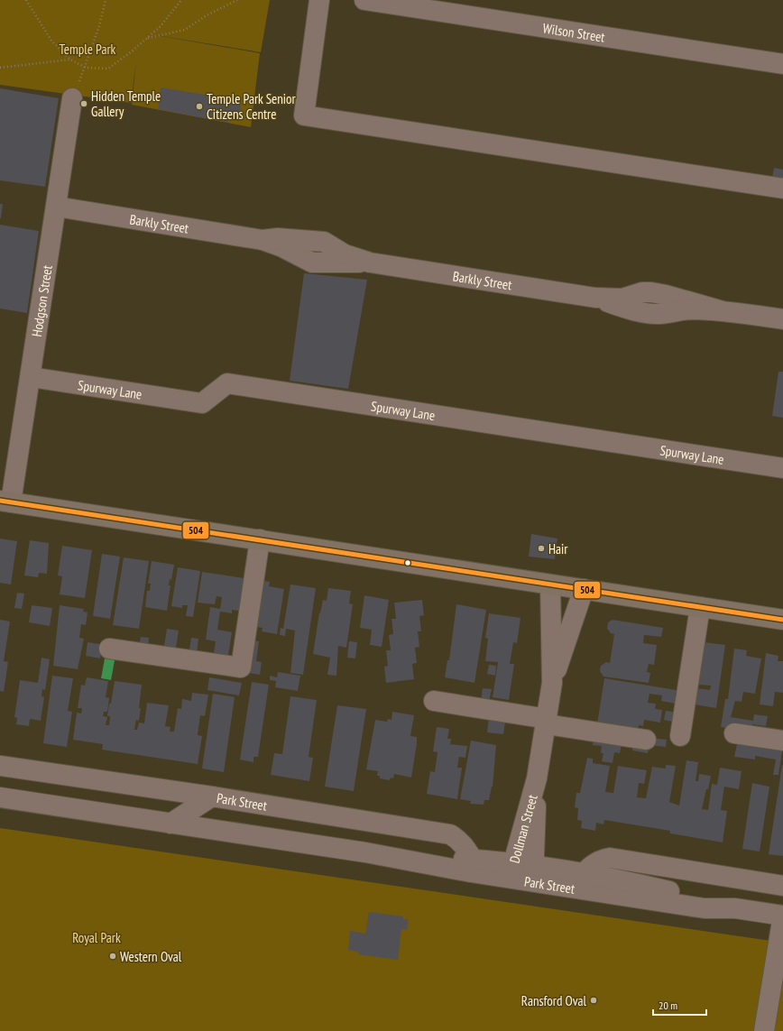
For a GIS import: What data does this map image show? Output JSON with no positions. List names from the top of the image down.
{
  "streets": {
    "street": [
      "Wilson Street",
      "Barkly Street",
      "Hodgson Street",
      "Spurway Lane",
      "Park Street",
      "Dollman Street"
    ]
  },
  "crossings": [
    ["Barkly Street", "Hodgson Street"],
    ["Hodgson Street", "Spurway Lane"],
    ["Park Street", "Dollman Street"]
  ],
  "parks": ["Temple Park", "Royal Park"],
  "places": [
    "Hidden Temple Gallery",
    "Temple Park Senior Citizens Centre",
    "Hair",
    "Western Oval",
    "Ransford Oval"
  ],
  "lines": ["transit line 504"],
  "scale_bar": "20 m"
}
